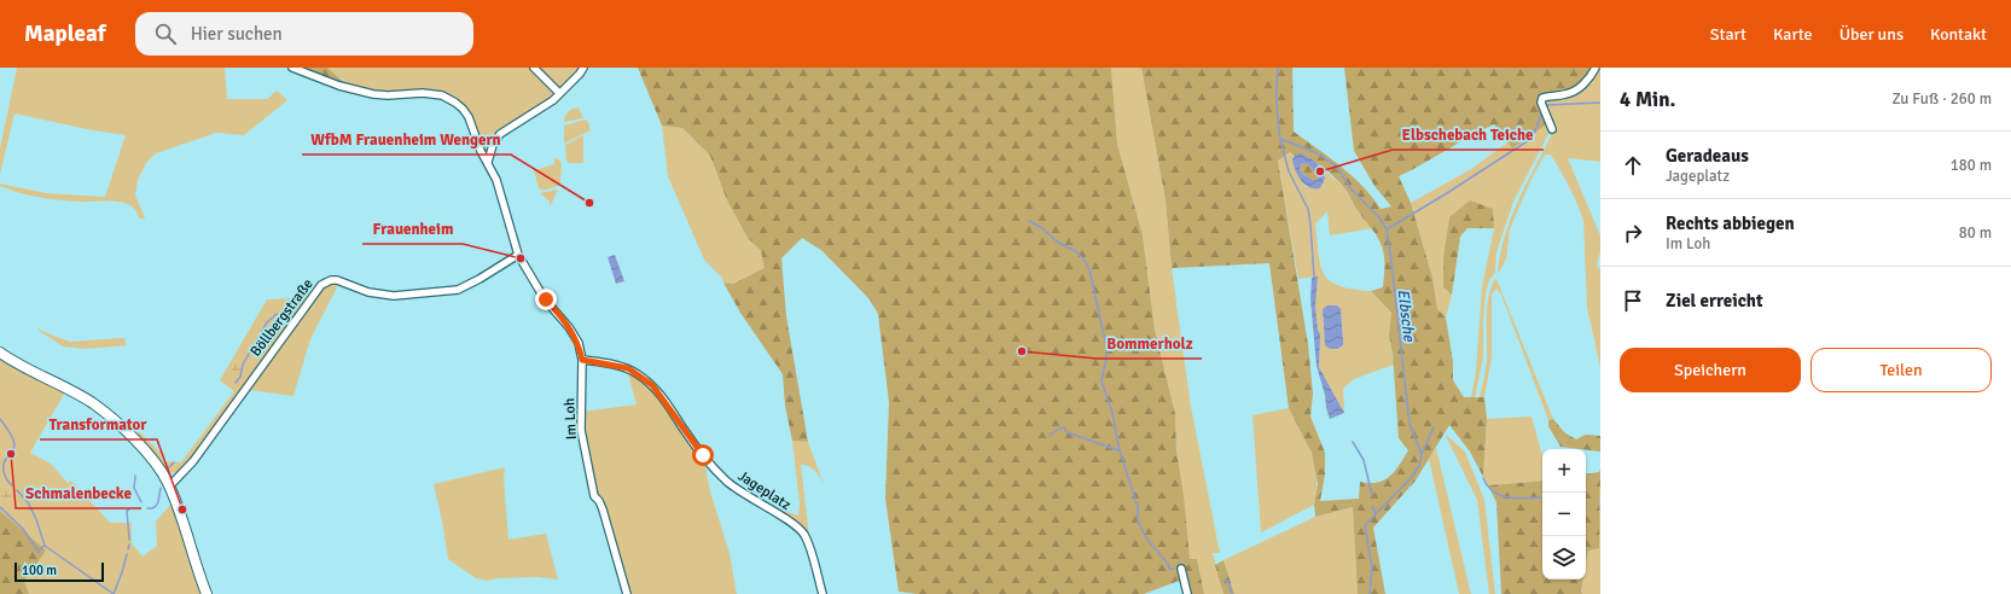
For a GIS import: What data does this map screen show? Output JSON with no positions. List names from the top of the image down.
{
  "streets": {
    "street": ["Böllbergstraße", "Im Loh", "Jageplatz"]
  },
  "crossings": [
    ["Böllbergstraße", "Im Loh"],
    ["Im Loh", "Jageplatz"]
  ],
  "water": ["Elbsche"],
  "places": [
    "Elbschebach Teiche",
    "WfbM Frauenheim Wengern",
    "Frauenheim",
    "Bommerholz",
    "Schmalenbecke",
    "Transformator"
  ],
  "scale_bar": "100 m",
  "page": {
    "header": "Mapleaf",
    "search": "Hier suchen",
    "nav": [
      "Start",
      "Karte",
      "Über uns",
      "Kontakt"
    ],
    "heading": ["4 Min.", "Zu Fuß · 260 m"],
    "list": [
      ["Geradeaus", "Jageplatz", "180 m"],
      ["Rechts abbiegen", "Im Loh", "80 m"],
      "Ziel erreicht"
    ],
    "buttons": ["Speichern", "Teilen"],
    "map_buttons": ["+", "−"],
    "scale": "100 m"
  }
}
